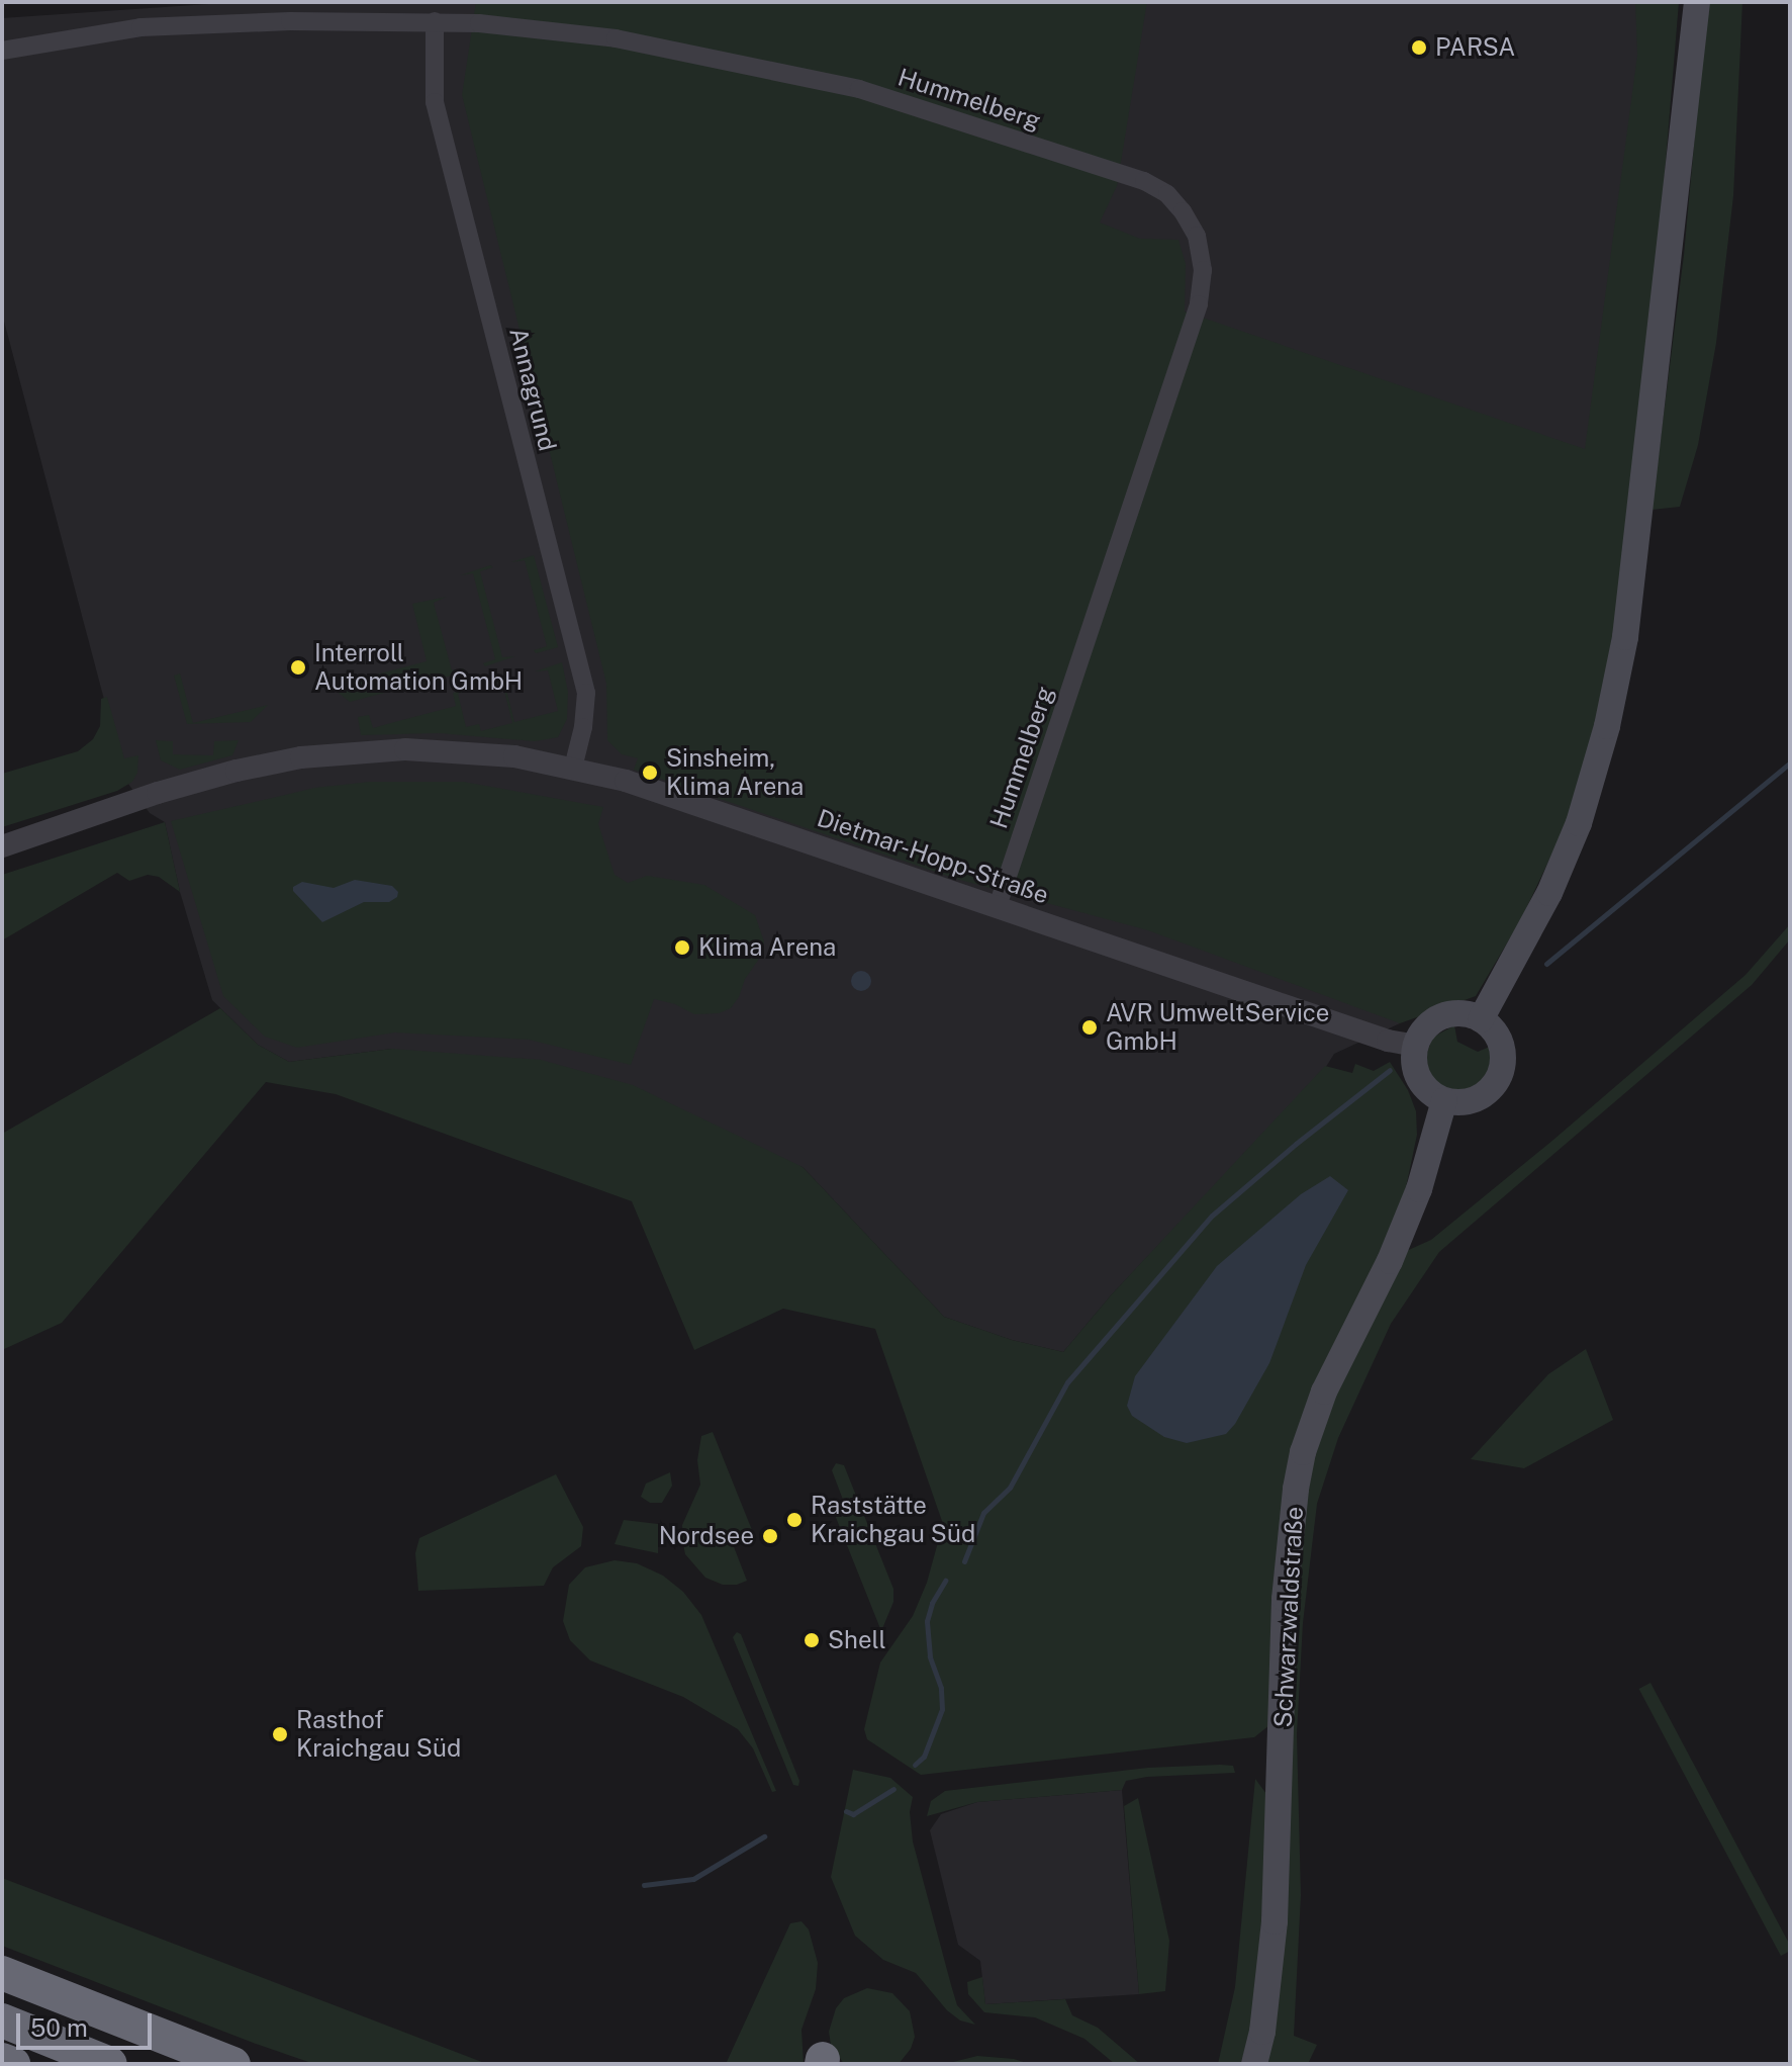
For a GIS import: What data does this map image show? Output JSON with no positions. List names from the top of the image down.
{
  "streets": {
    "main road": ["Schwarzwaldstraße"],
    "street": ["Hummelberg", "Annagrund", "Dietmar-Hopp-Straße"]
  },
  "crossings": [
    ["Hummelberg", "Annagrund"],
    ["Hummelberg", "Dietmar-Hopp-Straße"],
    ["Annagrund", "Dietmar-Hopp-Straße"],
    ["Dietmar-Hopp-Straße", "Schwarzwaldstraße"]
  ],
  "places": [
    "PARSA",
    "Interroll Automation GmbH",
    "Sinsheim, Klima Arena",
    "Klima Arena",
    "AVR UmweltService GmbH",
    "Raststätte Kraichgau Süd",
    "Nordsee",
    "Shell",
    "Rasthof Kraichgau Süd"
  ],
  "scale_bar": "50 m"
}
